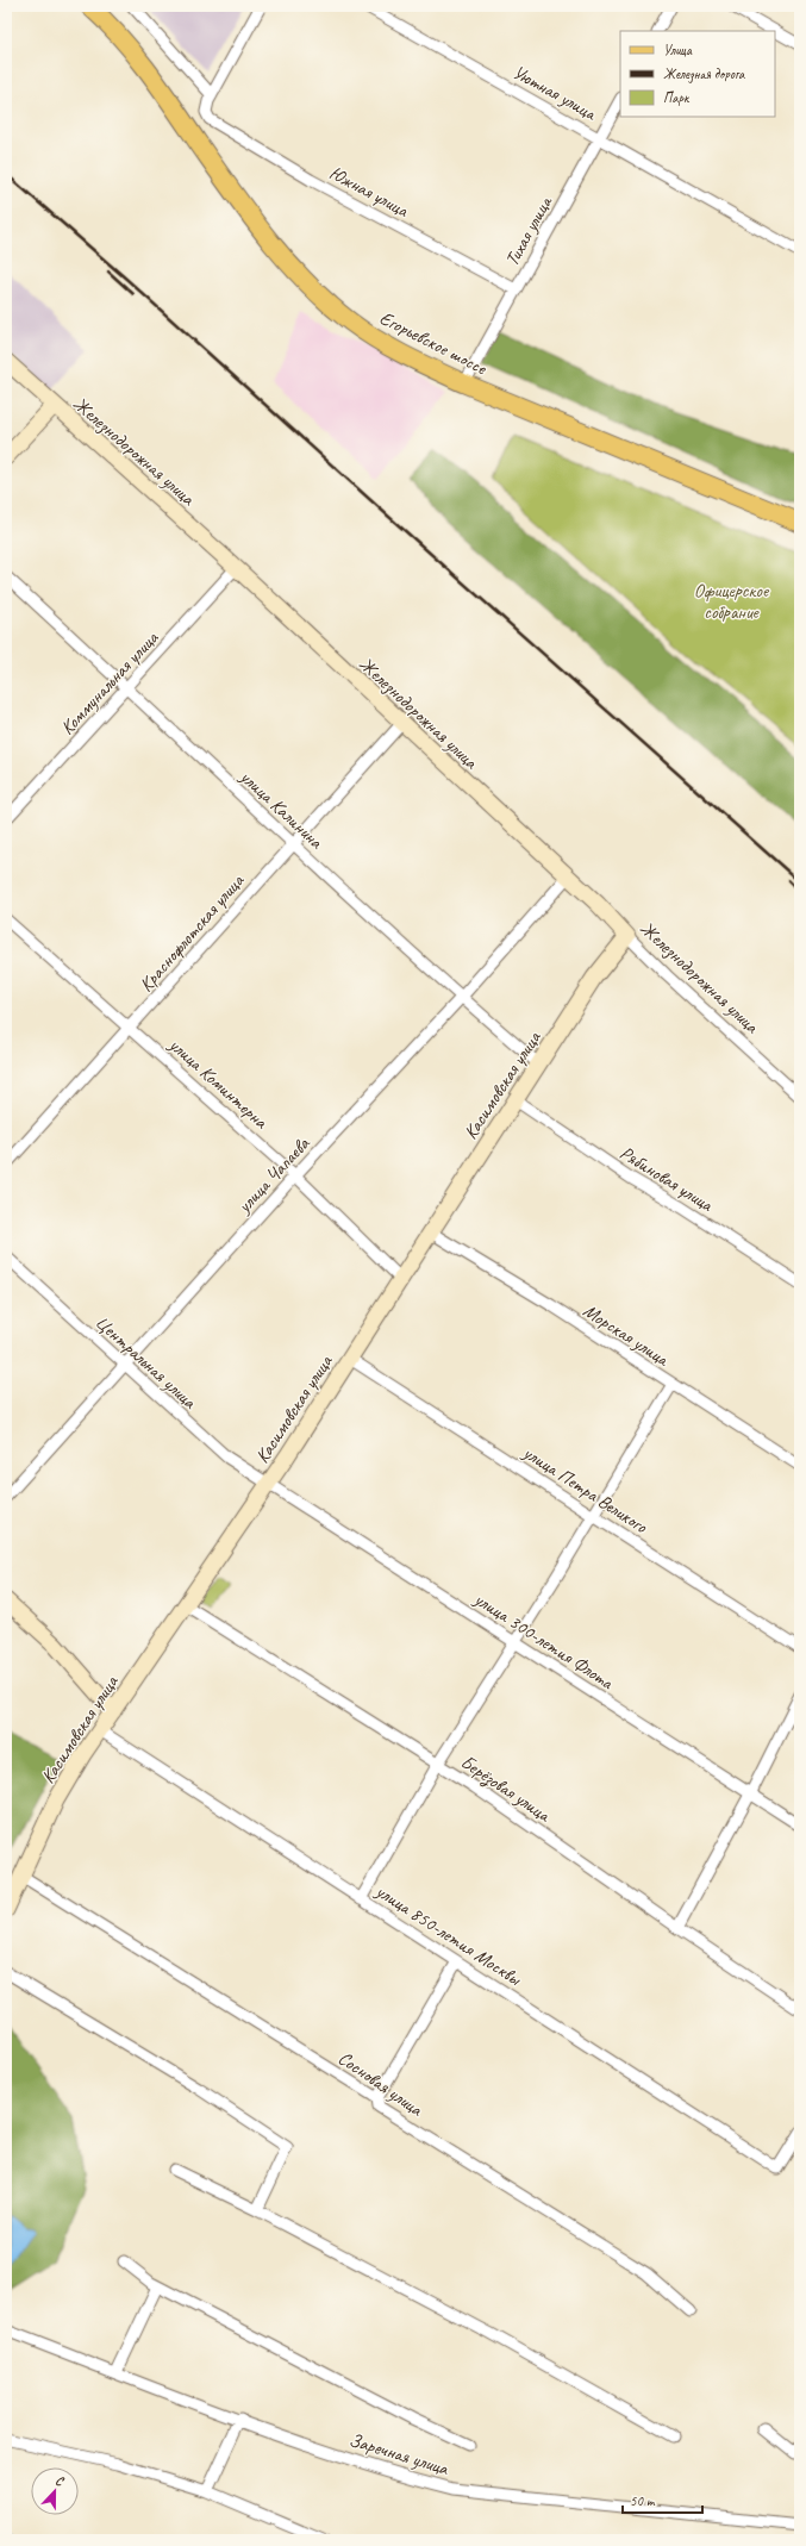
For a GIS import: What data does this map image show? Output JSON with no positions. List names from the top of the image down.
{
  "streets": {
    "main road": ["Егорьевское шоссе", "Железнодорожная улица", "Касимовская улица"],
    "street": [
      "Уютная улица",
      "Южная улица",
      "Тихая улица",
      "Коммунальная улица",
      "улица Калинина",
      "Краснофлотская улица",
      "улица Коминтерна",
      "улица Чапаева",
      "Рябиновая улица",
      "Морская улица",
      "Центральная улица",
      "улица Петра Великого",
      "улица 300-летия Флота",
      "Берёзовая улица",
      "улица 850-летия Москвы",
      "Сосновая улица",
      "Заречная улица"
    ]
  },
  "crossings": [
    ["Уютная улица", "Тихая улица"],
    ["Южная улица", "Тихая улица"],
    ["Тихая улица", "Егорьевское шоссе"],
    ["Железнодорожная улица", "Коммунальная улица"],
    ["Железнодорожная улица", "Краснофлотская улица"],
    ["Железнодорожная улица", "Касимовская улица"],
    ["Железнодорожная улица", "улица Чапаева"],
    ["Коммунальная улица", "улица Калинина"],
    ["улица Калинина", "Краснофлотская улица"],
    ["улица Калинина", "Касимовская улица"],
    ["улица Калинина", "улица Чапаева"],
    ["Краснофлотская улица", "улица Коминтерна"],
    ["улица Коминтерна", "Касимовская улица"],
    ["улица Коминтерна", "улица Чапаева"],
    ["Касимовская улица", "Рябиновая улица"],
    ["Касимовская улица", "Морская улица"],
    ["Касимовская улица", "Центральная улица"],
    ["Касимовская улица", "улица Петра Великого"],
    ["Касимовская улица", "улица 300-летия Флота"],
    ["Касимовская улица", "Берёзовая улица"],
    ["Касимовская улица", "улица 850-летия Москвы"],
    ["Касимовская улица", "Сосновая улица"],
    ["улица Чапаева", "Центральная улица"],
    ["Центральная улица", "улица 300-летия Флота"]
  ],
  "parks": ["Офицерское собрание"],
  "legend": ["Улица", "Железная дорога", "Парк"],
  "scale_bar": "50 m",
  "north": "top"
}
